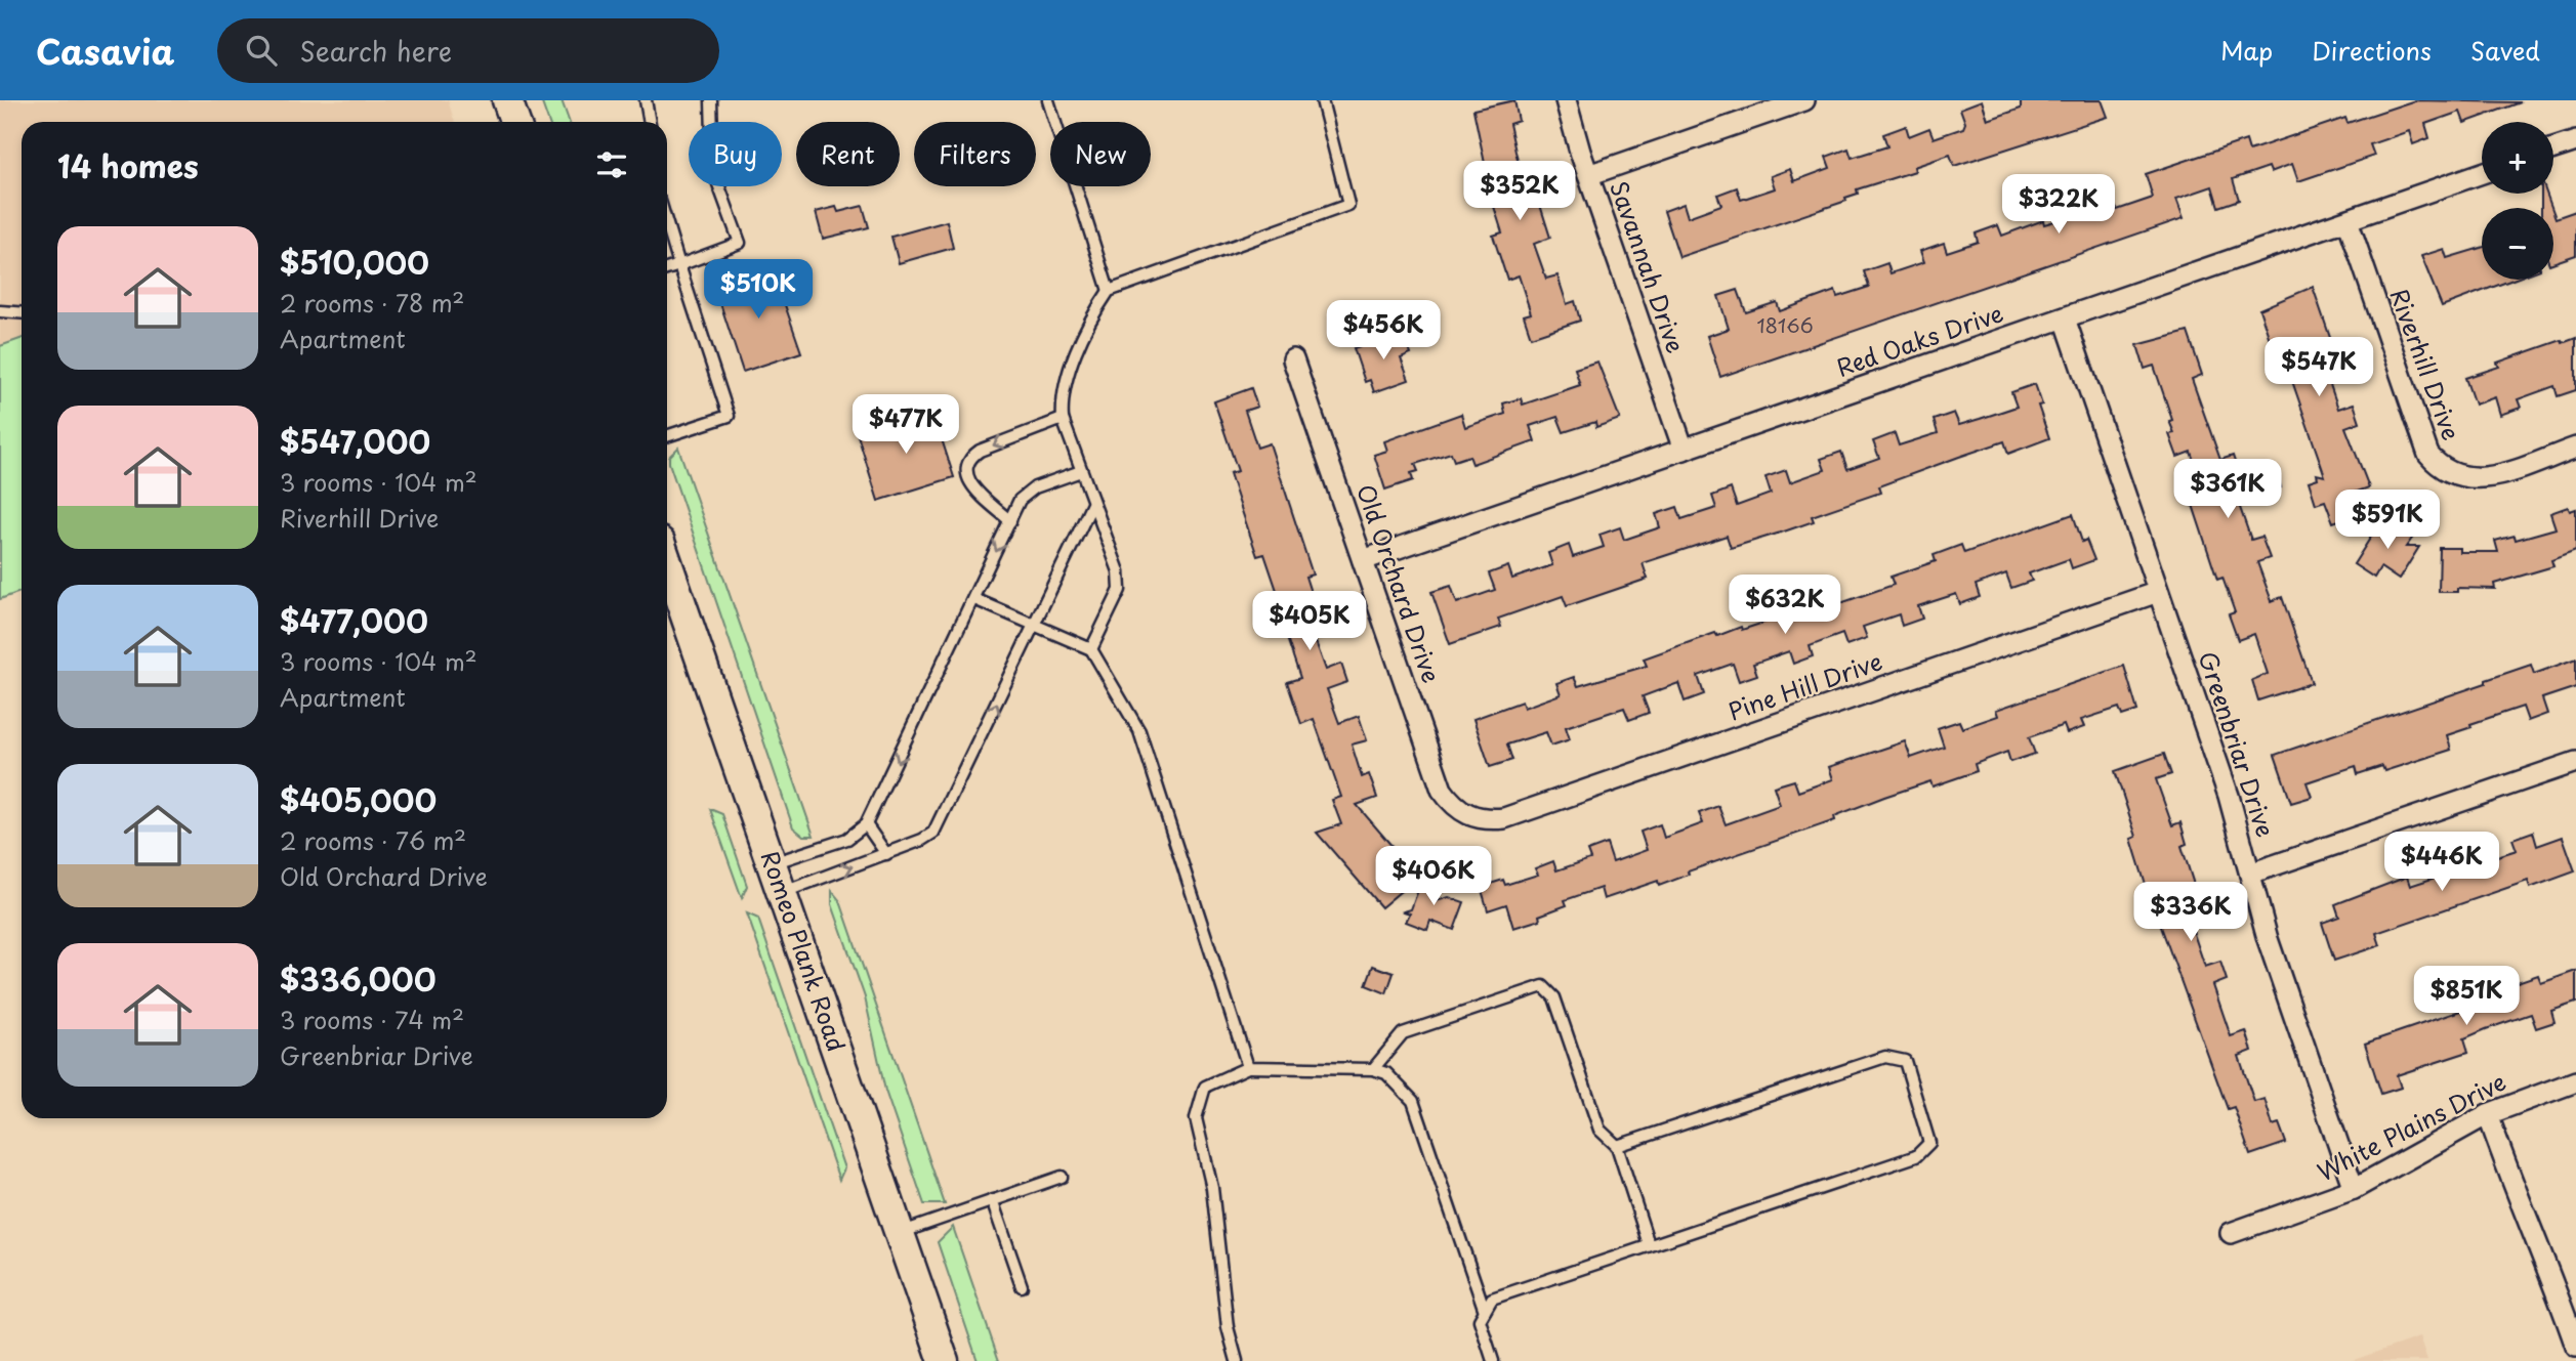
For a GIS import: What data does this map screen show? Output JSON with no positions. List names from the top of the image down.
{
  "streets": {
    "main road": ["Romeo Plank Road"],
    "street": [
      "Savannah Drive",
      "Red Oaks Drive",
      "Riverhill Drive",
      "Old Orchard Drive",
      "Pine Hill Drive",
      "Greenbriar Drive",
      "White Plains Drive"
    ]
  },
  "crossings": [
    ["Savannah Drive", "Red Oaks Drive"],
    ["Red Oaks Drive", "Riverhill Drive"],
    ["Red Oaks Drive", "Old Orchard Drive"],
    ["Red Oaks Drive", "Greenbriar Drive"],
    ["Old Orchard Drive", "Pine Hill Drive"],
    ["Pine Hill Drive", "Greenbriar Drive"],
    ["Greenbriar Drive", "White Plains Drive"]
  ],
  "house_numbers": ["18166"],
  "page": {
    "header": "Casavia",
    "search": "Search here",
    "nav": ["Map", "Directions", "Saved"],
    "map_buttons": ["+", "−"],
    "chip": [
      "Buy",
      "Rent",
      "Filters",
      "New"
    ],
    "heading": "14 homes",
    "price": [
      "$352K",
      "$322K",
      "$510K",
      "$456K",
      "$547K",
      "$477K",
      "$361K",
      "$591K",
      "$632K",
      "$405K",
      "$446K",
      "$406K",
      "$336K",
      "$851K"
    ],
    "list": [
      {
        "name": "$510,000",
        "note": "2 rooms · 78 m² · Apartment"
      },
      {
        "name": "$547,000",
        "note": "3 rooms · 104 m² · Riverhill Drive"
      },
      {
        "name": "$477,000",
        "note": "3 rooms · 104 m² · Apartment"
      },
      {
        "name": "$405,000",
        "note": "2 rooms · 76 m² · Old Orchard Drive"
      },
      {
        "name": "$336,000",
        "note": "3 rooms · 74 m² · Greenbriar Drive"
      }
    ]
  }
}
